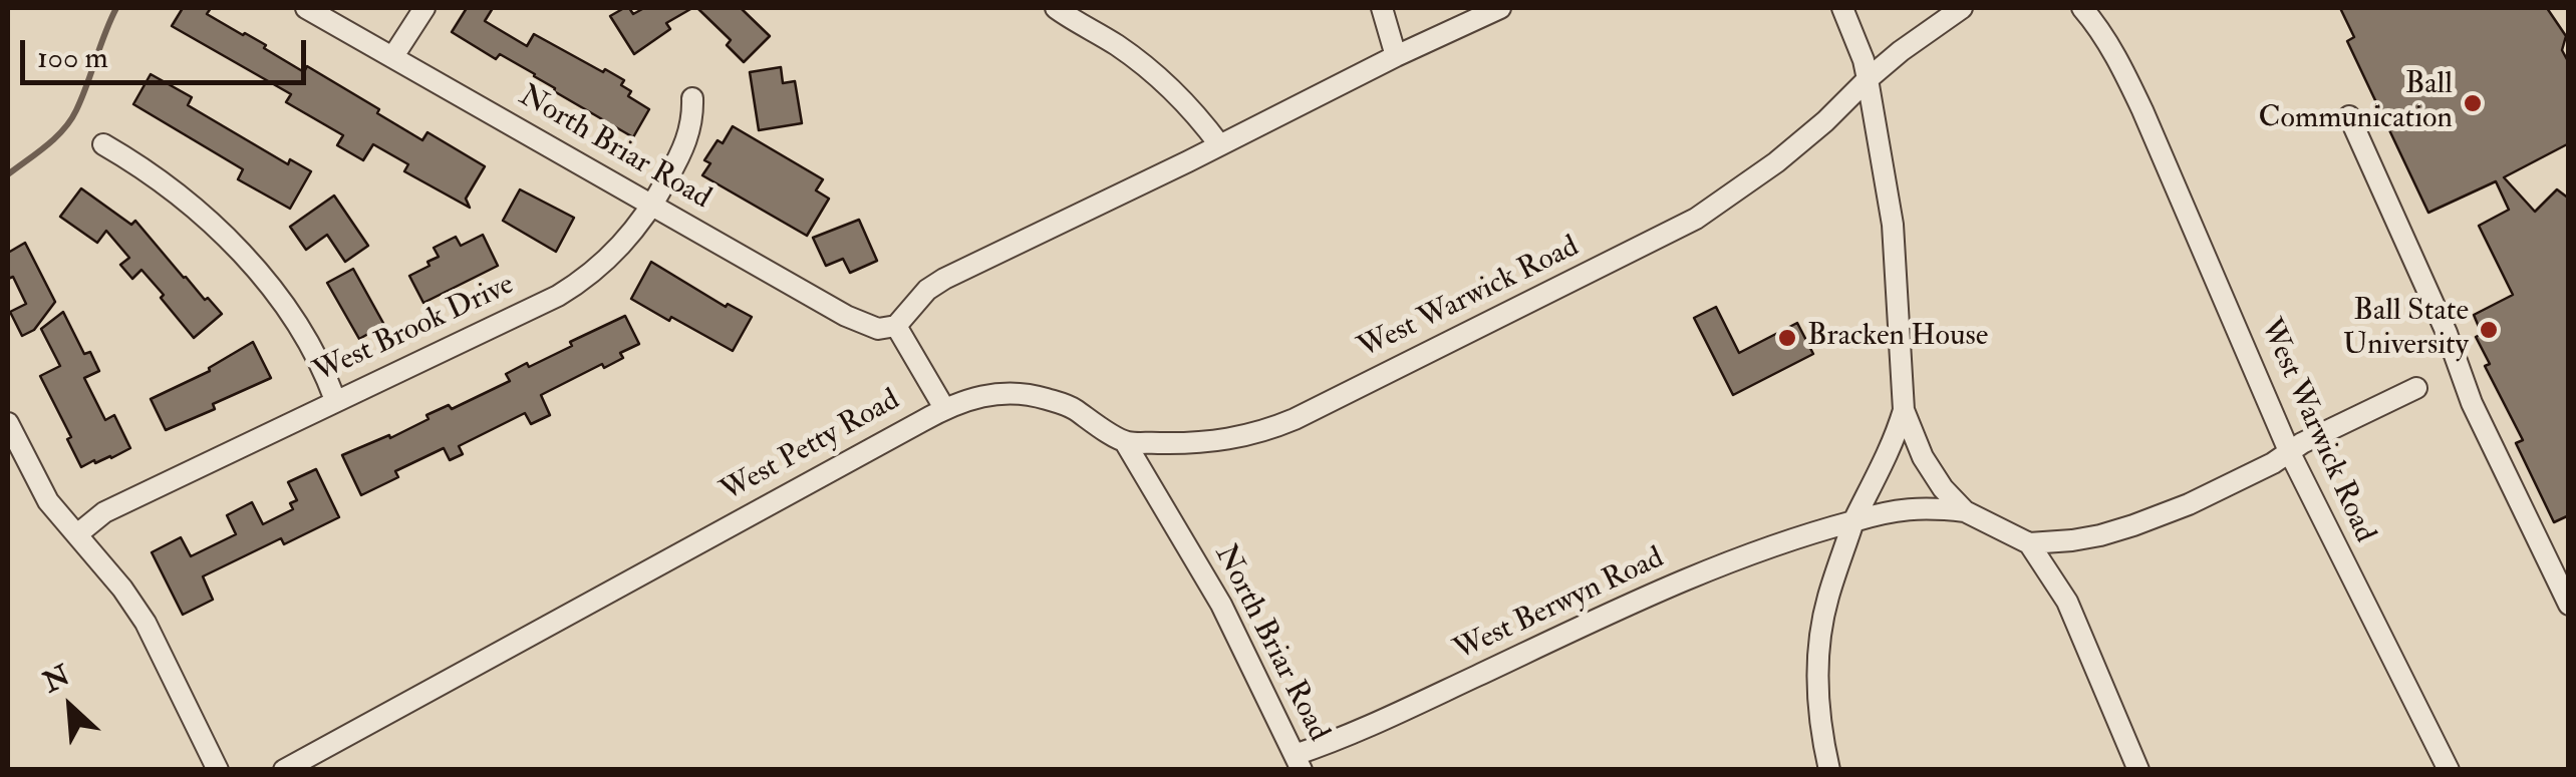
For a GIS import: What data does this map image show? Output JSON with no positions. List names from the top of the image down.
{
  "streets": {
    "street": [
      "North Briar Road",
      "West Warwick Road",
      "West Brook Drive",
      "West Petty Road",
      "West Berwyn Road"
    ]
  },
  "crossings": [
    ["North Briar Road", "West Warwick Road"],
    ["North Briar Road", "West Brook Drive"],
    ["North Briar Road", "West Petty Road"],
    ["North Briar Road", "West Berwyn Road"]
  ],
  "places": ["Ball Communication", "Ball State University", "Bracken House"],
  "scale_bar": "100 m",
  "north": "top left"
}
